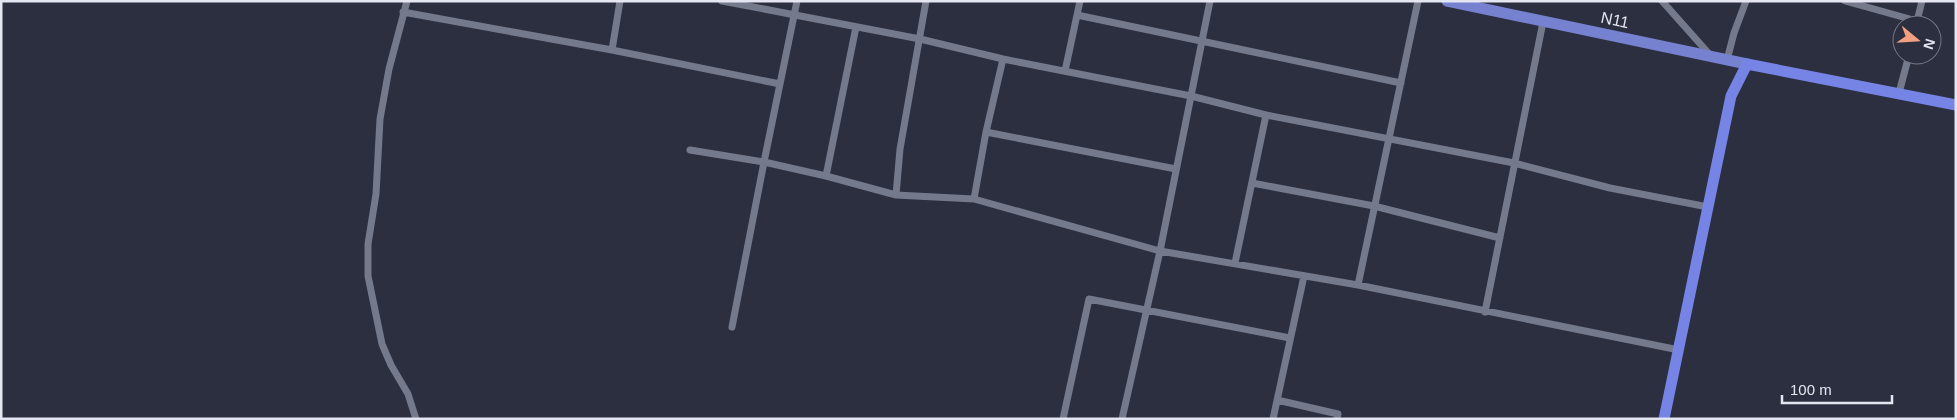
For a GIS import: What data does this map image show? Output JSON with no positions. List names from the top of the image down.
{
  "streets": {
    "main road": ["N11"]
  },
  "scale_bar": "100 m",
  "north": "right"
}
